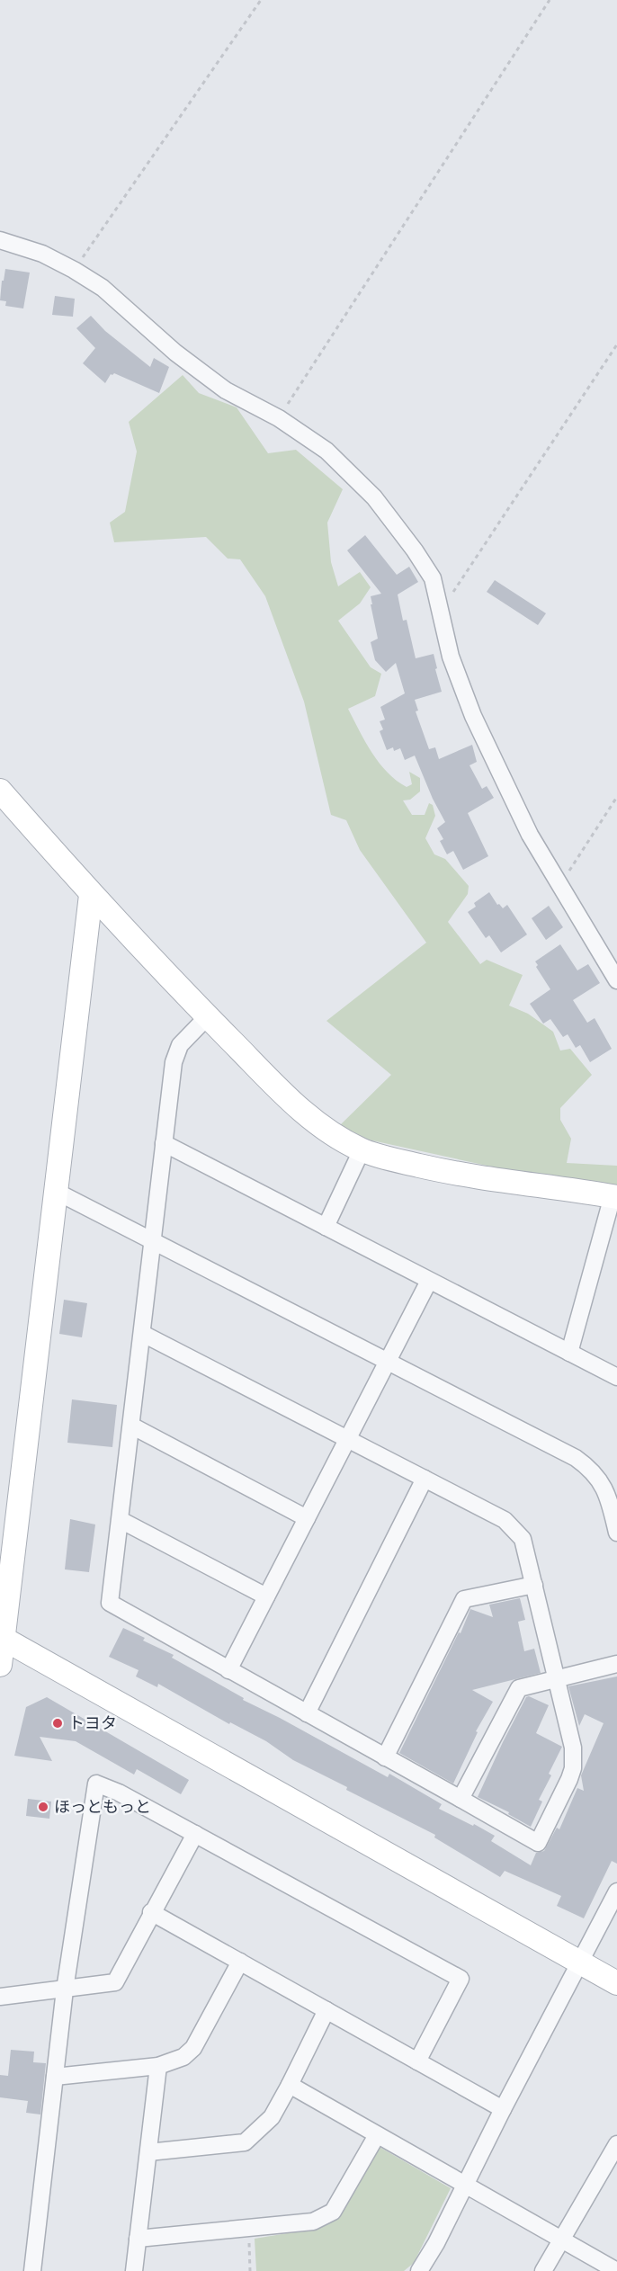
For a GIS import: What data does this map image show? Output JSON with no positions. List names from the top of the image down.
{
  "places": ["トヨタ", "ほっともっと"]
}
